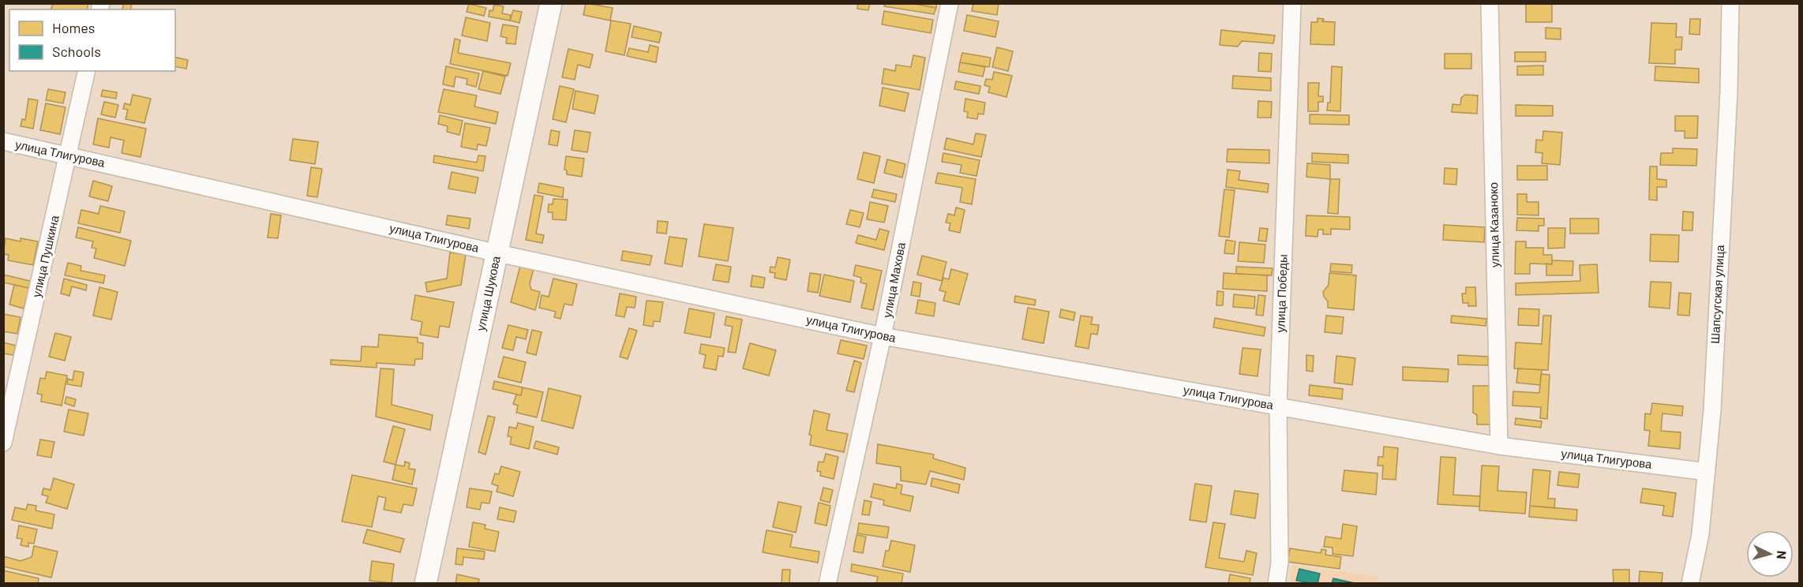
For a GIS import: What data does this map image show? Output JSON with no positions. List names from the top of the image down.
{
  "streets": {
    "main road": ["улица Шукова"],
    "street": [
      "улица Тлигурова",
      "улица Казаноко",
      "улица Пушкина",
      "улица Махова",
      "улица Победы",
      "Шапсугская улица"
    ]
  },
  "crossings": [
    ["улица Тлигурова", "улица Казаноко"],
    ["улица Тлигурова", "улица Пушкина"],
    ["улица Тлигурова", "улица Махова"],
    ["улица Тлигурова", "улица Шукова"],
    ["улица Тлигурова", "улица Победы"],
    ["улица Тлигурова", "Шапсугская улица"]
  ],
  "legend": ["Homes", "Schools"],
  "north": "right"
}
